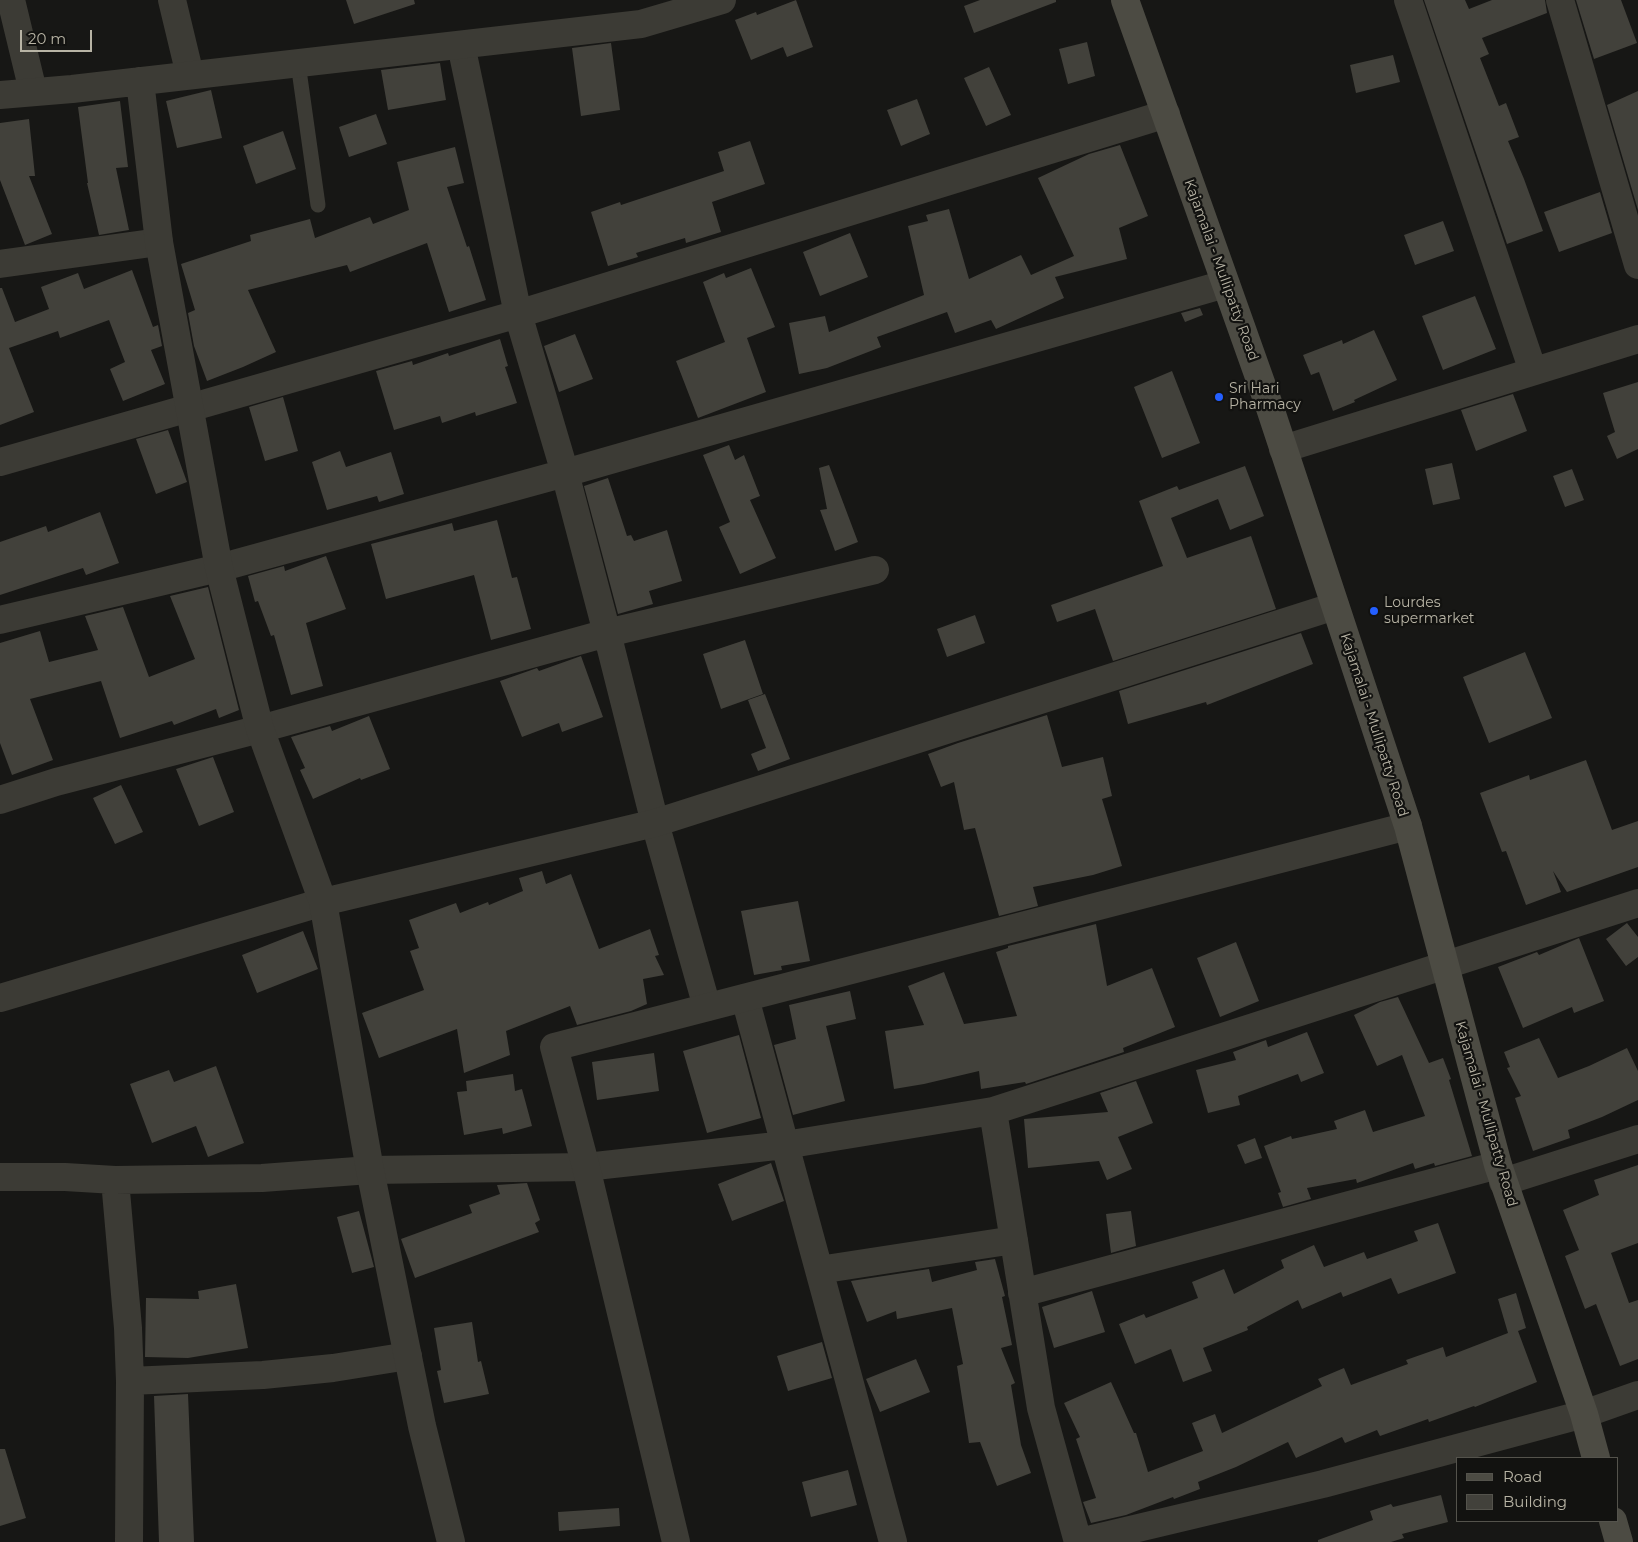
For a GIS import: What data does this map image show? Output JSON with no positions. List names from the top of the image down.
{
  "streets": {
    "main road": ["Kajamalai - Mullipatty Road"]
  },
  "places": ["Sri Hari Pharmacy", "Lourdes supermarket"],
  "legend": ["Road", "Building"],
  "scale_bar": "20 m"
}
